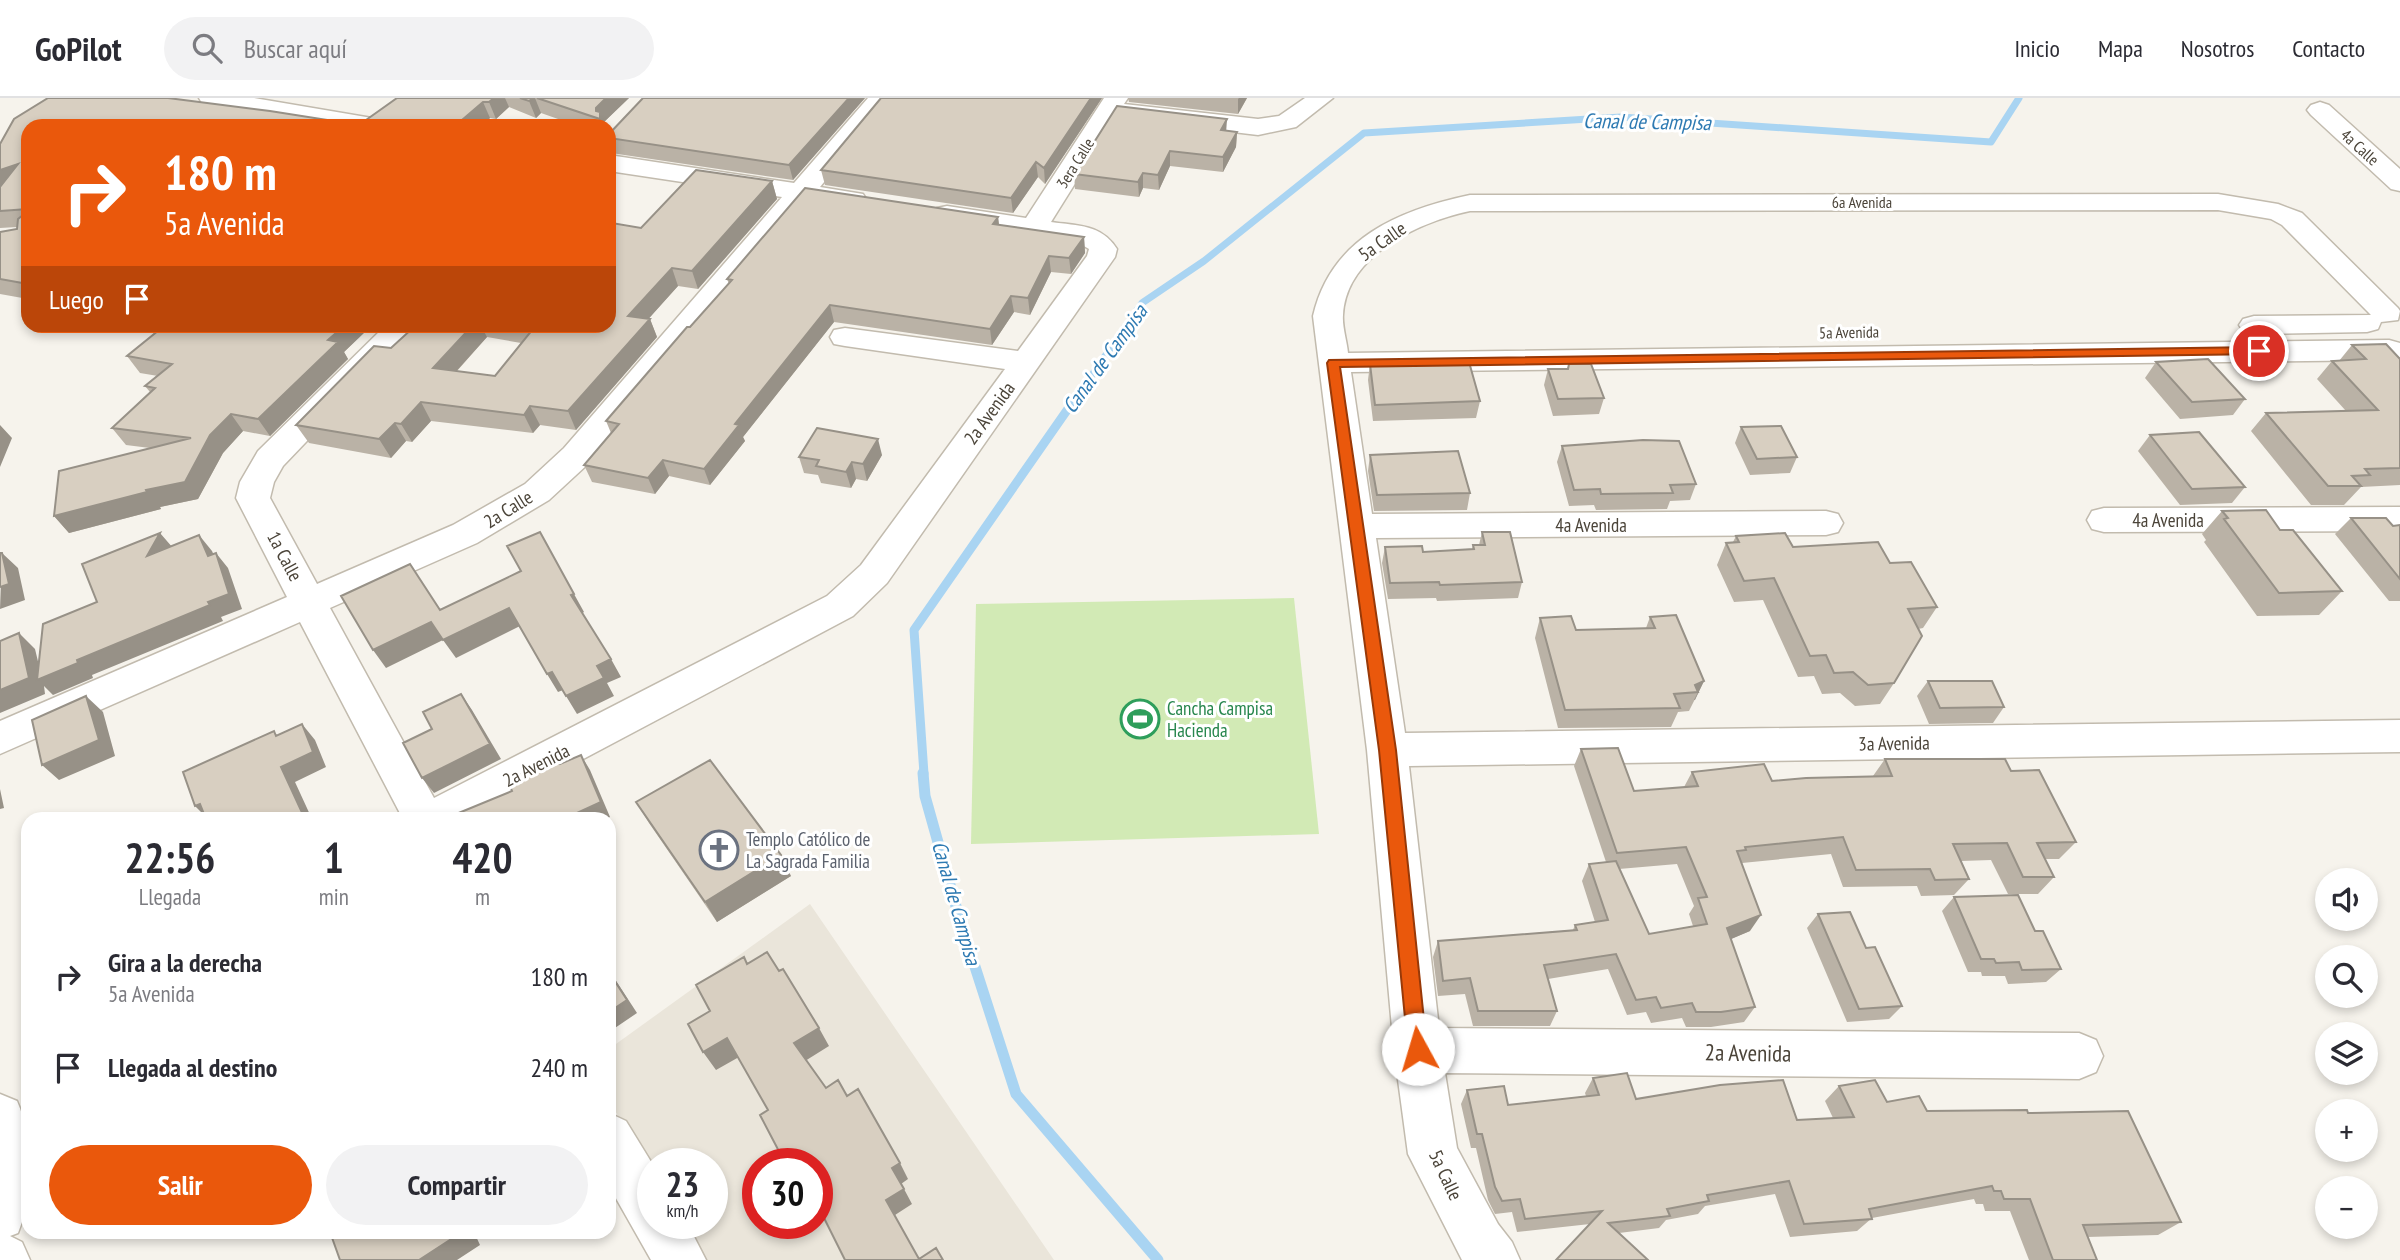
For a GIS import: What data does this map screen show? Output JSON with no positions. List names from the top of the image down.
{
  "streets": {
    "street": [
      "4a Calle",
      "3era Calle",
      "6a Avenida",
      "5a Calle",
      "5a Avenida",
      "2a Avenida",
      "2a Calle",
      "4a Avenida",
      "1a Calle",
      "3a Avenida"
    ]
  },
  "crossings": [
    ["3era Calle", "2a Avenida"],
    ["6a Avenida", "5a Calle"],
    ["6a Avenida", "5a Avenida"],
    ["5a Calle", "5a Avenida"],
    ["5a Calle", "2a Avenida"],
    ["5a Calle", "4a Avenida"],
    ["5a Calle", "3a Avenida"],
    ["2a Calle", "1a Calle"]
  ],
  "water": ["Canal de Campisa"],
  "places": {
    "sports": ["Cancha Campisa Hacienda"],
    "church": ["Templo Católico de La Sagrada Familia"]
  },
  "page": {
    "header": "GoPilot",
    "search": "Buscar aquí",
    "nav": [
      "Inicio",
      "Mapa",
      "Nosotros",
      "Contacto"
    ],
    "turn": ["180 m", "5a Avenida"],
    "then": "Luego",
    "eta": [
      "22:56",
      "Llegada",
      "1",
      "min",
      "420",
      "m"
    ],
    "map_buttons": ["+", "−"],
    "list": [
      {
        "name": "Gira a la derecha",
        "note": "5a Avenida",
        "value": "180 m"
      },
      {
        "name": "Llegada al destino",
        "value": "240 m"
      }
    ],
    "buttons": ["Salir", "Compartir"],
    "speed": "23 km/h",
    "limit": "30"
  }
}
